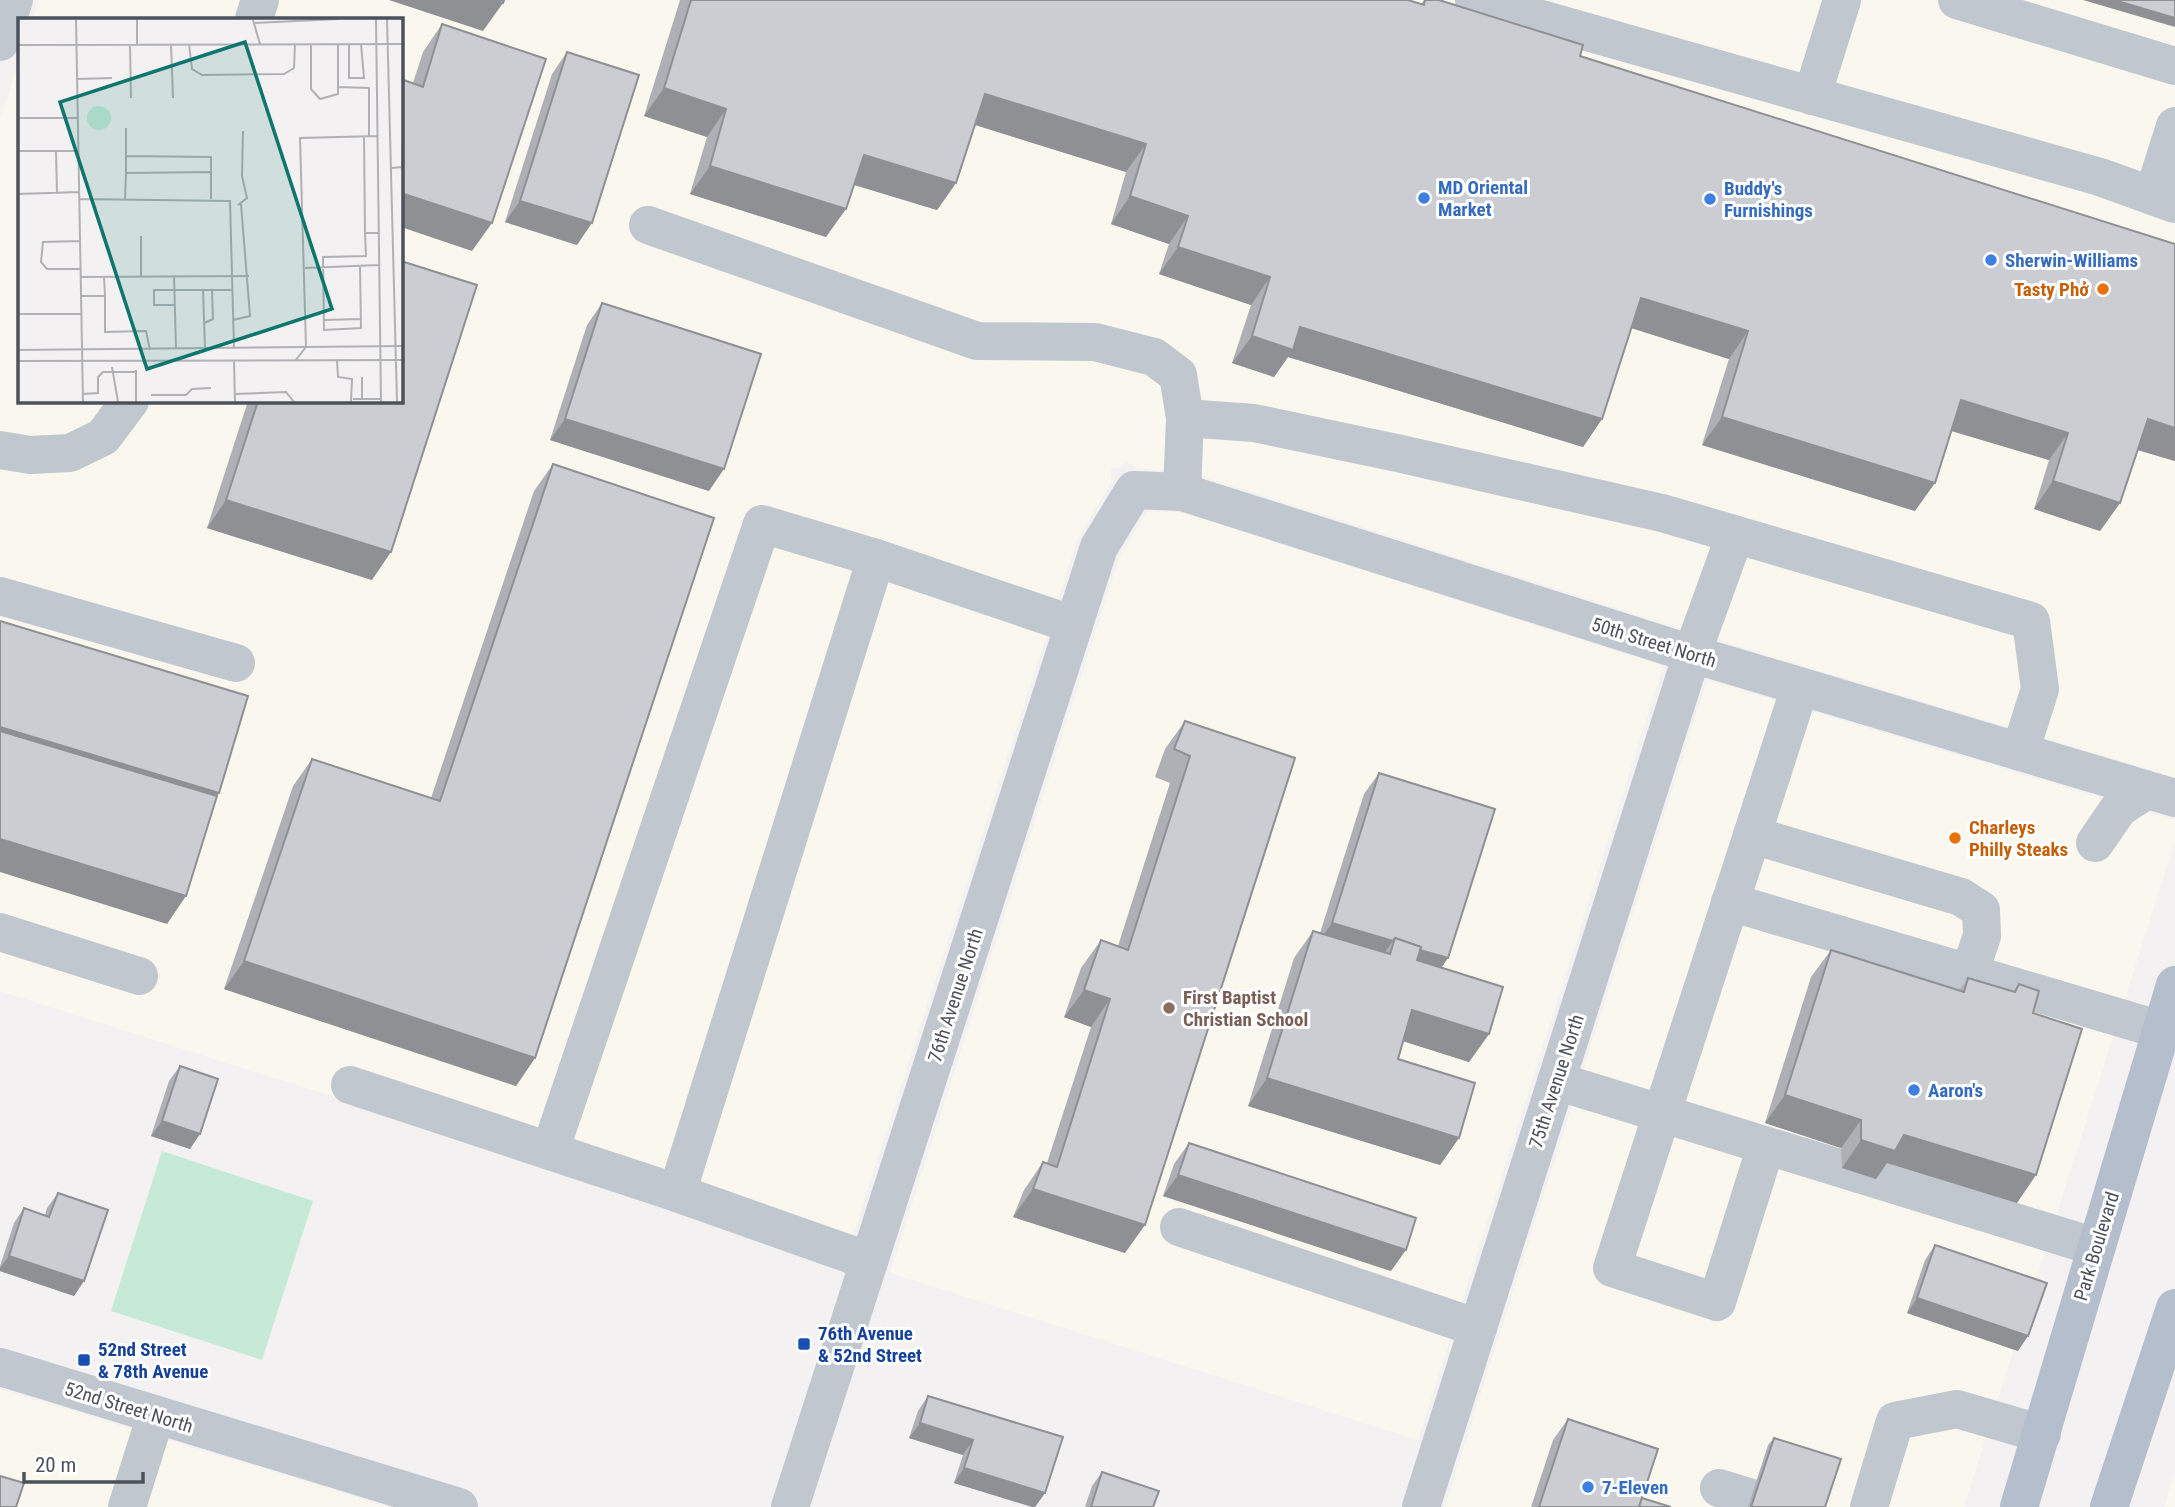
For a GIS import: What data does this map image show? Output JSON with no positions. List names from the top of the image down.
{
  "streets": {
    "main road": ["Park Boulevard"],
    "street": [
      "50th Street North",
      "76th Avenue North",
      "75th Avenue North",
      "52nd Street North"
    ]
  },
  "crossings": [
    ["50th Street North", "76th Avenue North"],
    ["50th Street North", "75th Avenue North"]
  ],
  "places": {
    "other": [
      "MD Oriental Market",
      "Buddy's Furnishings",
      "Sherwin-Williams",
      "Tasty Phở",
      "Charleys Philly Steaks",
      "First Baptist Christian School",
      "Aaron's",
      "7-Eleven"
    ],
    "transit": ["76th Avenue & 52nd Street", "52nd Street & 78th Avenue"]
  },
  "scale_bar": "20 m"
}
